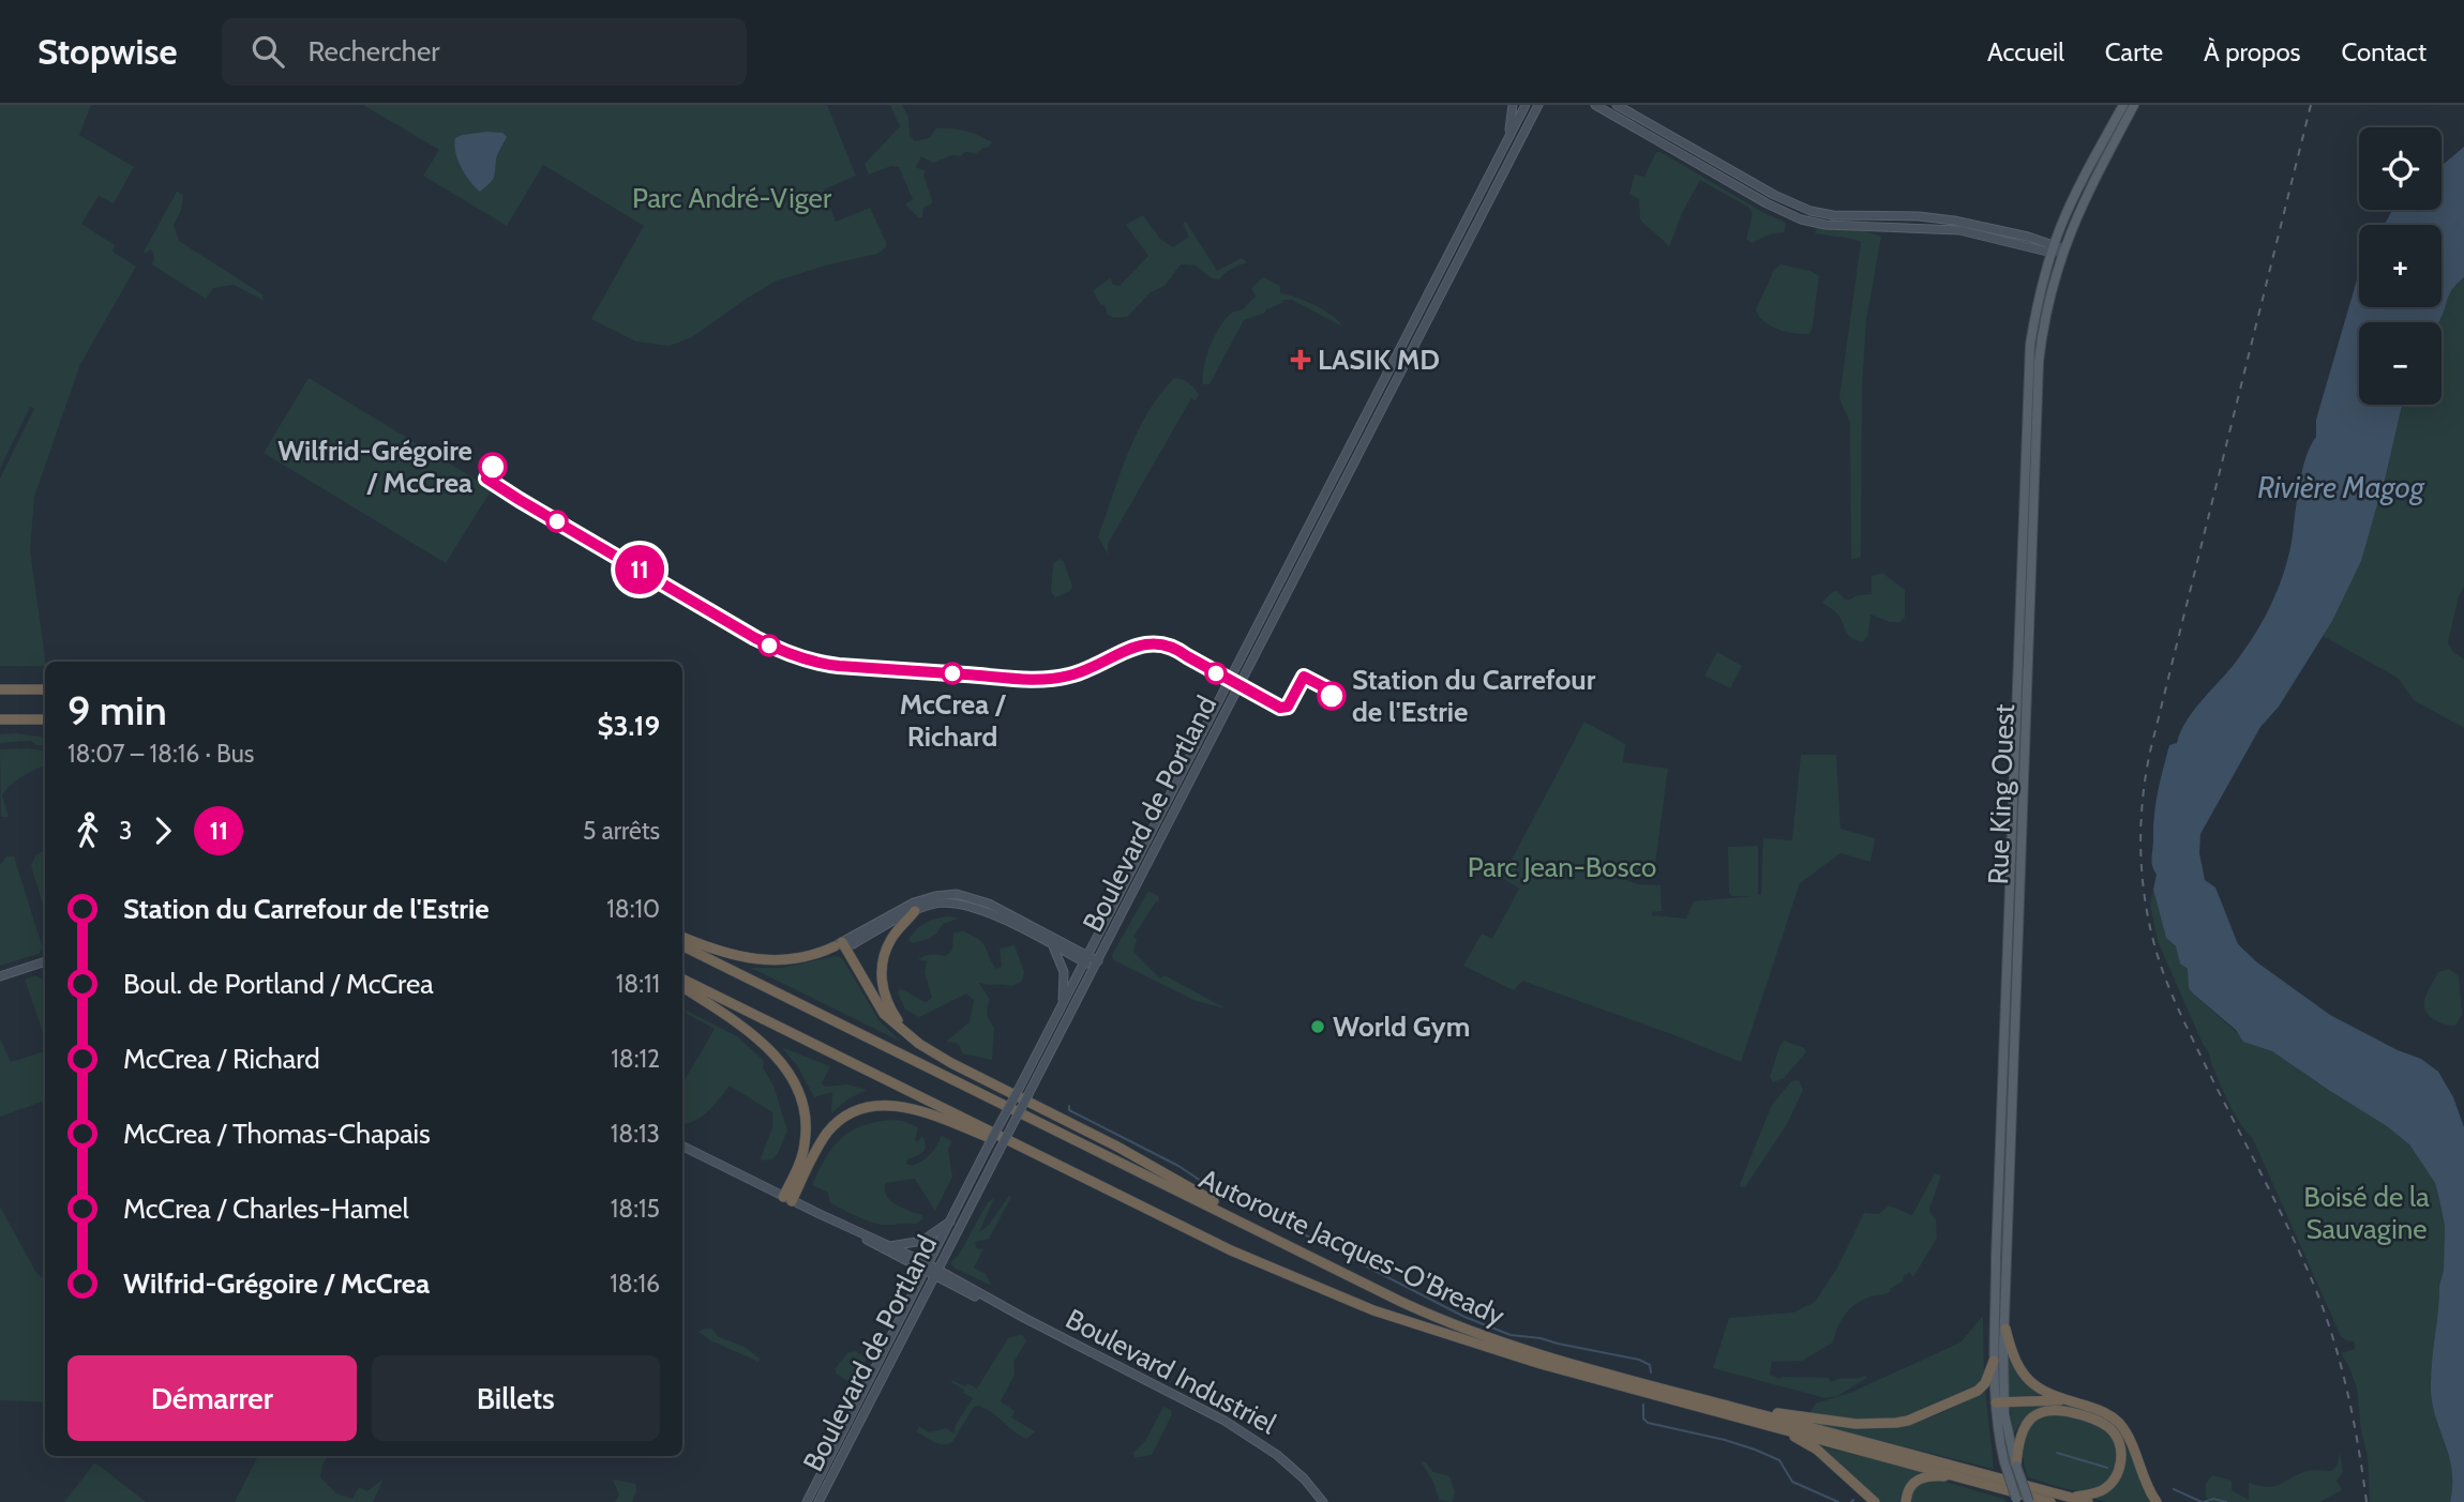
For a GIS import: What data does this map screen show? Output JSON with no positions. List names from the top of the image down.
{
  "streets": {
    "highway": ["Autoroute Jacques-O'Bready"],
    "main road": ["Rue King Ouest", "Boulevard de Portland", "Boulevard Industriel"]
  },
  "crossings": [
    ["Boulevard de Portland", "Boulevard Industriel"]
  ],
  "water": ["Rivière Magog"],
  "parks": ["Parc André-Viger", "Parc Jean-Bosco", "Boisé de la Sauvagine"],
  "places": {
    "health": ["LASIK MD"],
    "other": [
      "Wilfrid-Grégoire / McCrea",
      "McCrea / Richard",
      "Station du Carrefour de l'Estrie",
      "World Gym"
    ]
  },
  "lines": ["bus line 11"],
  "page": {
    "header": "Stopwise",
    "search": "Rechercher",
    "nav": [
      "Accueil",
      "Carte",
      "À propos",
      "Contact"
    ],
    "on_map": "11",
    "map_buttons": ["+", "−"],
    "heading": ["9 min", "18:07 – 18:16 · Bus", "$3.19"],
    "legs": ["3", "11", "5 arrêts"],
    "list": [
      {
        "name": "Station du Carrefour de l'Estrie",
        "value": "18:10"
      },
      {
        "name": "Boul. de Portland / McCrea",
        "value": "18:11"
      },
      {
        "name": "McCrea / Richard",
        "value": "18:12"
      },
      {
        "name": "McCrea / Thomas-Chapais",
        "value": "18:13"
      },
      {
        "name": "McCrea / Charles-Hamel",
        "value": "18:15"
      },
      {
        "name": "Wilfrid-Grégoire / McCrea",
        "value": "18:16"
      }
    ],
    "buttons": ["Démarrer", "Billets"]
  }
}
